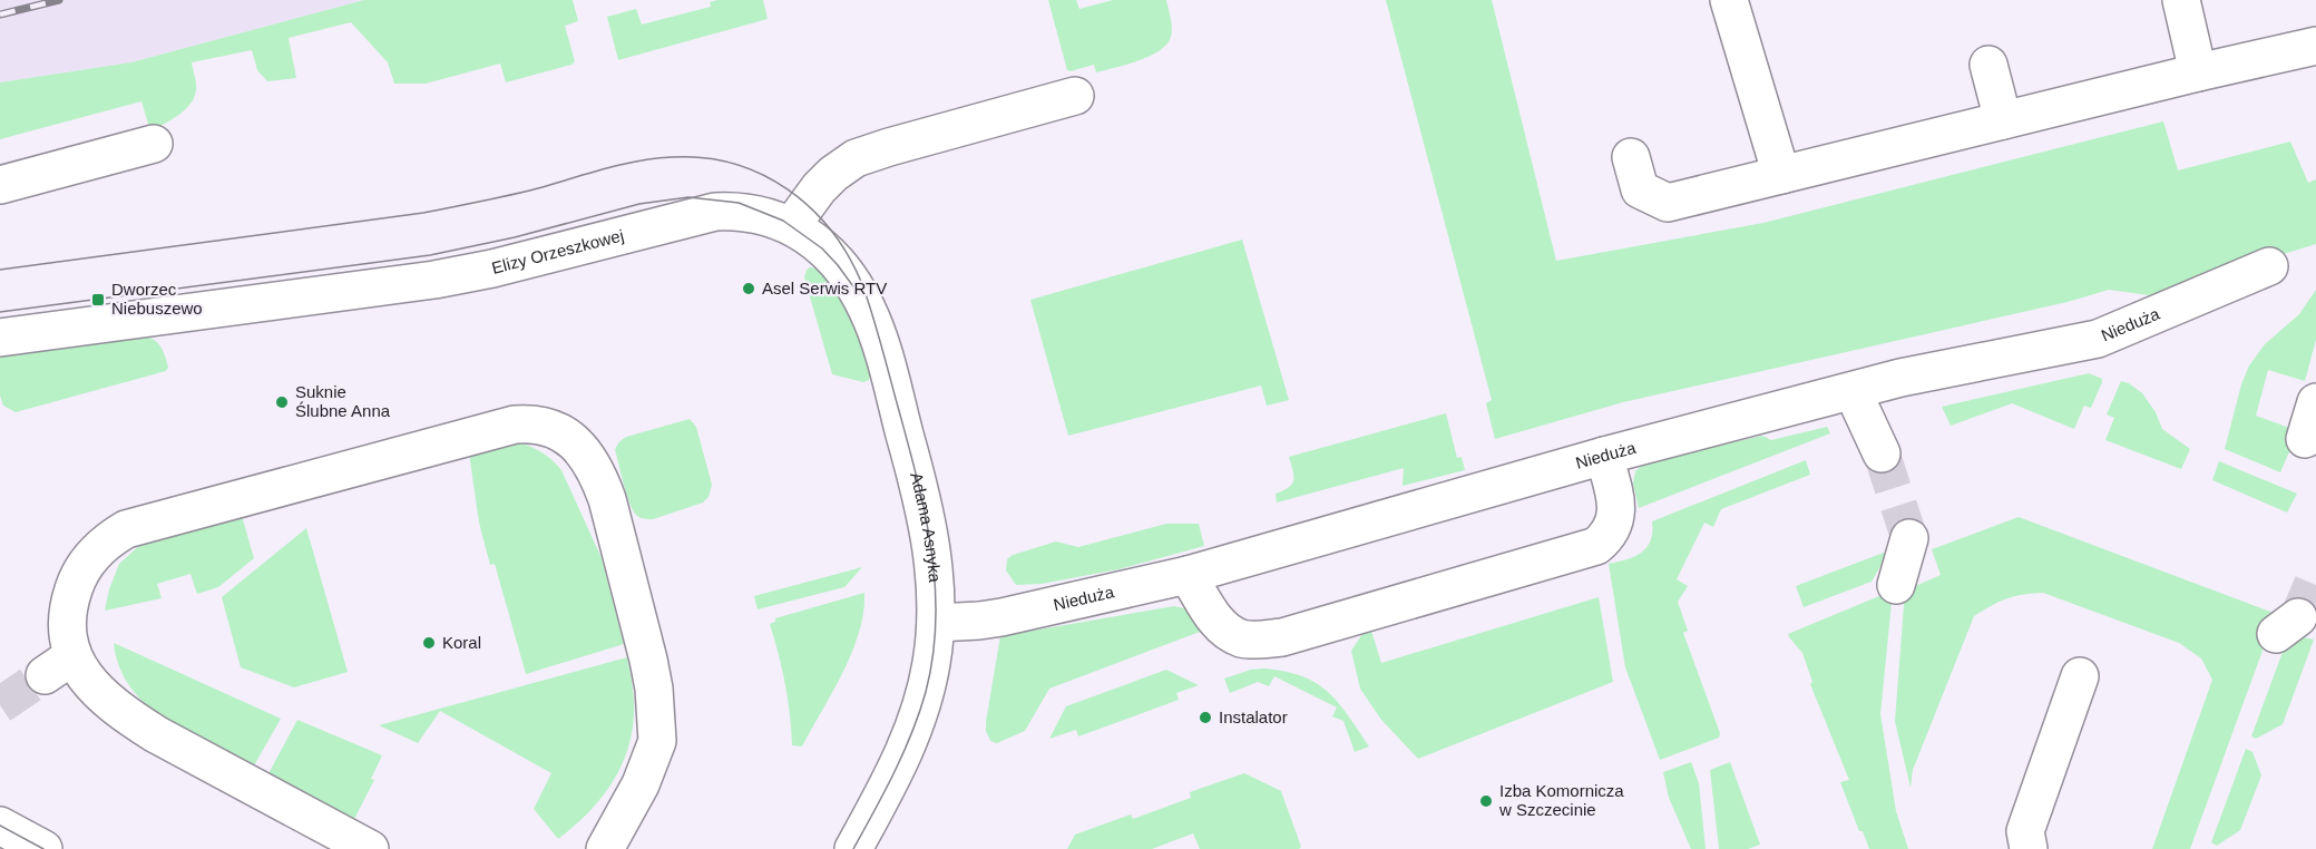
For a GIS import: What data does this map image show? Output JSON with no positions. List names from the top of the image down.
{
  "streets": {
    "street": ["Elizy Orzeszkowej", "Nieduża", "Adama Asnyka"]
  },
  "crossings": [
    ["Elizy Orzeszkowej", "Adama Asnyka"],
    ["Nieduża", "Adama Asnyka"]
  ],
  "places": {
    "other": [
      "Asel Serwis RTV",
      "Suknie Ślubne Anna",
      "Koral",
      "Instalator",
      "Izba Komornicza w Szczecinie"
    ],
    "transit": ["Dworzec Niebuszewo"]
  }
}
